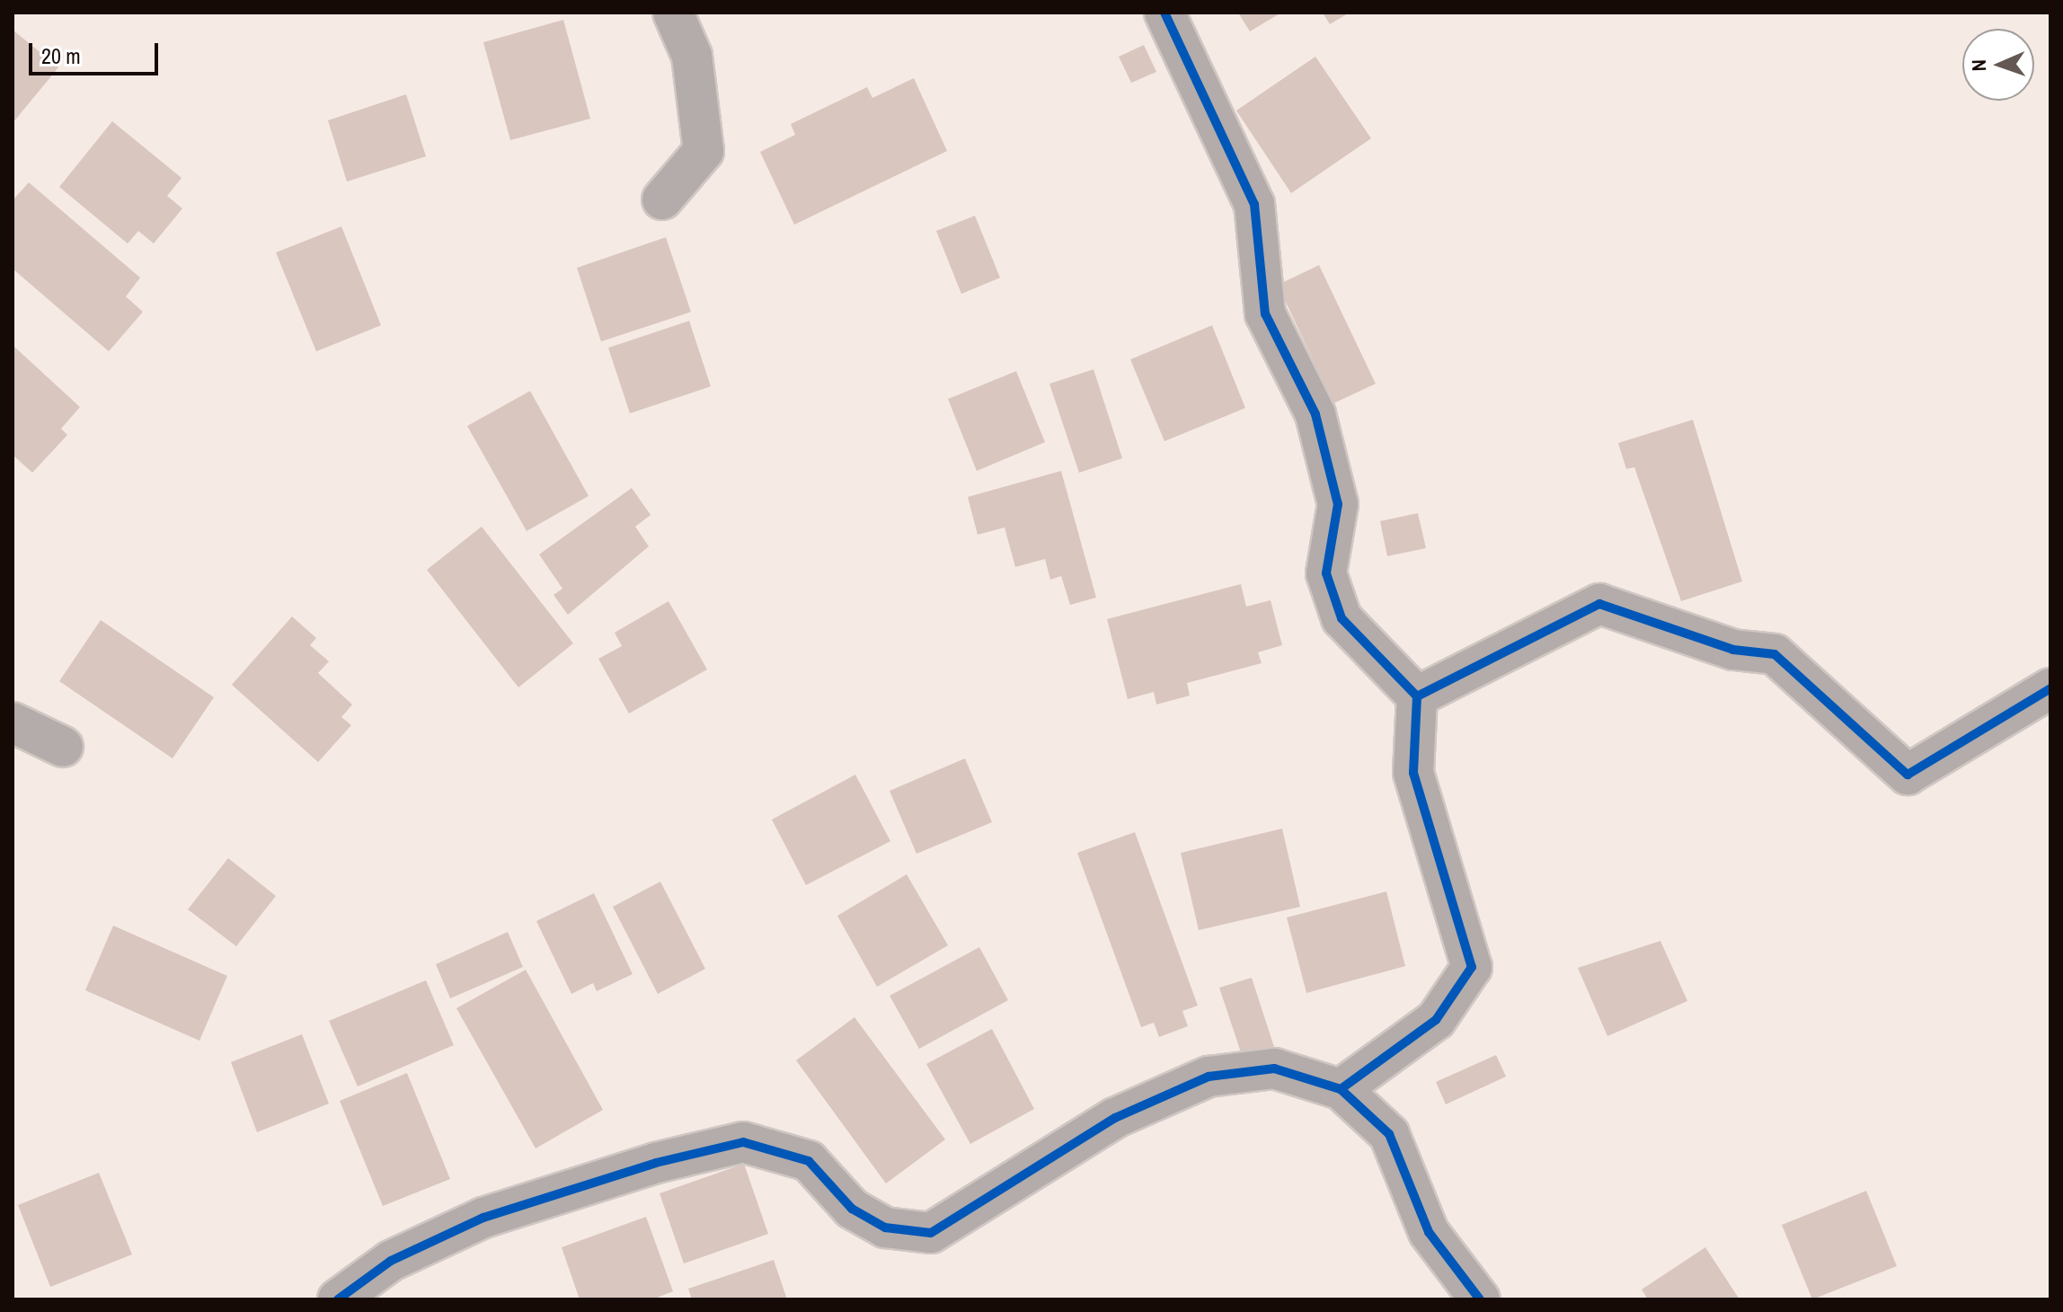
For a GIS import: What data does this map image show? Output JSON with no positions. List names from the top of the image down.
{
  "scale_bar": "20 m",
  "north": "left"
}
